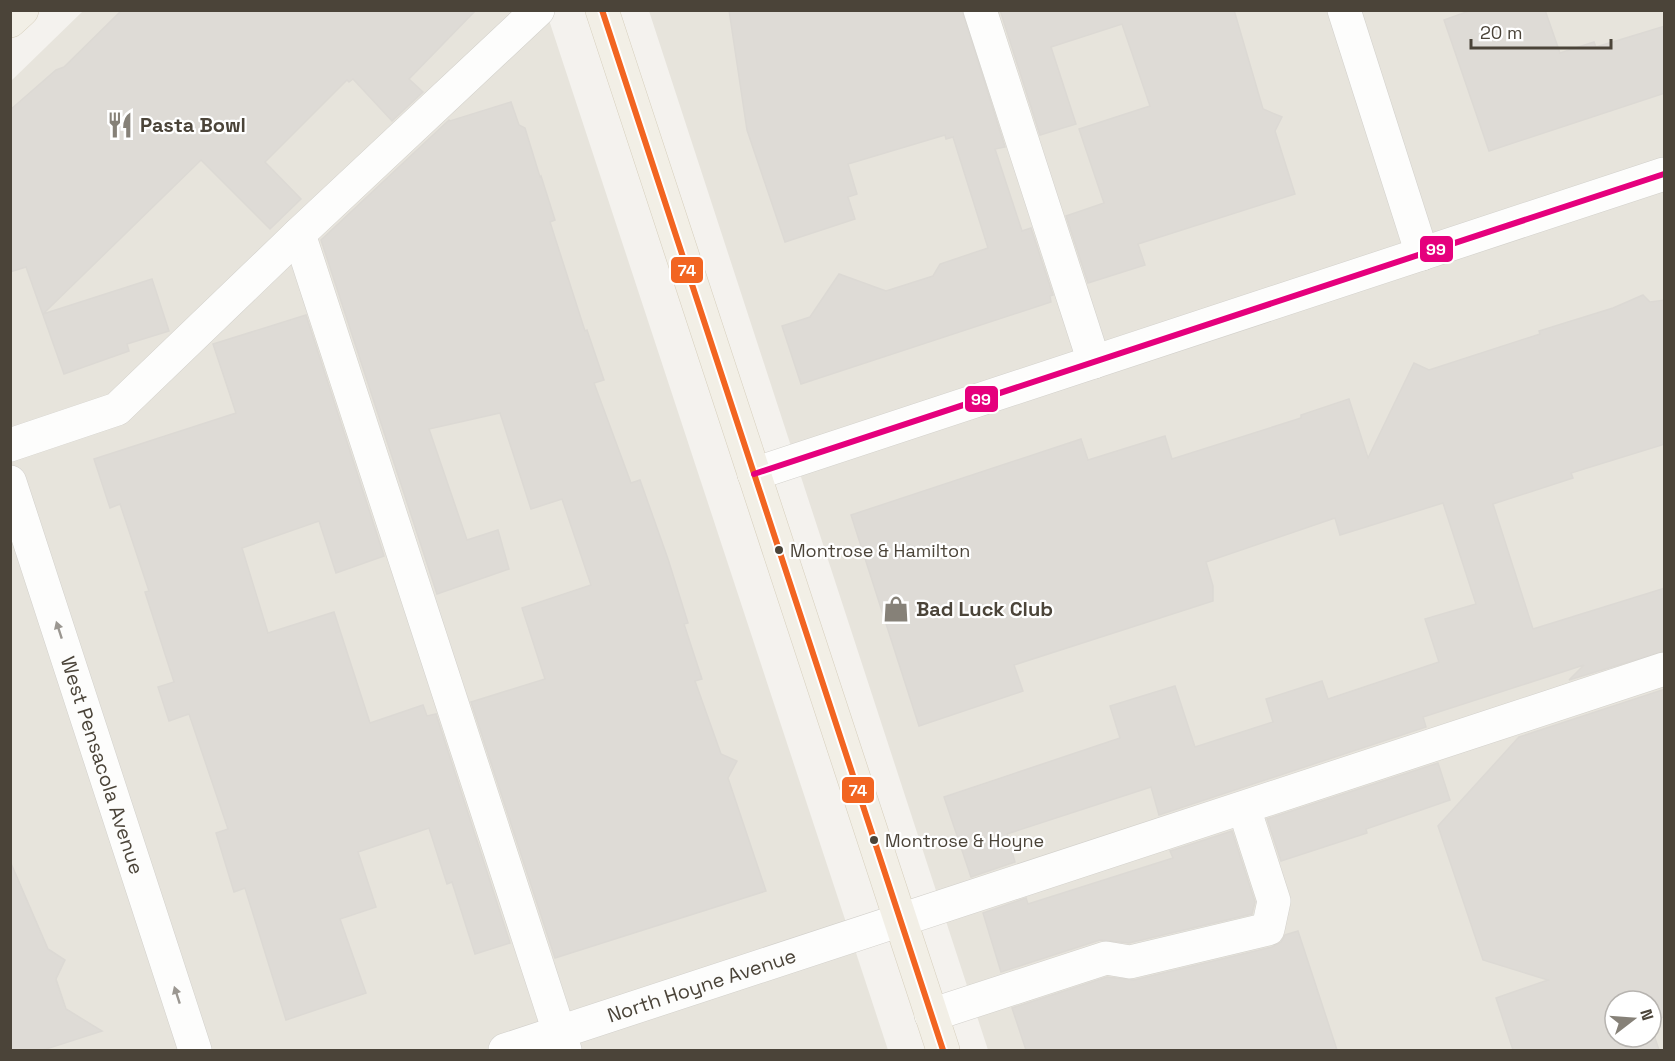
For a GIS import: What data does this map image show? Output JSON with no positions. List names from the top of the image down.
{
  "streets": {
    "street": ["West Pensacola Avenue", "North Hoyne Avenue"]
  },
  "one_way": ["West Pensacola Avenue"],
  "places": {
    "restaurant": ["Pasta Bowl"],
    "other": ["Montrose & Hamilton", "Montrose & Hoyne"],
    "shop": ["Bad Luck Club"]
  },
  "lines": ["transit line 74", "transit line 99"],
  "scale_bar": "20 m",
  "north": "right"
}
